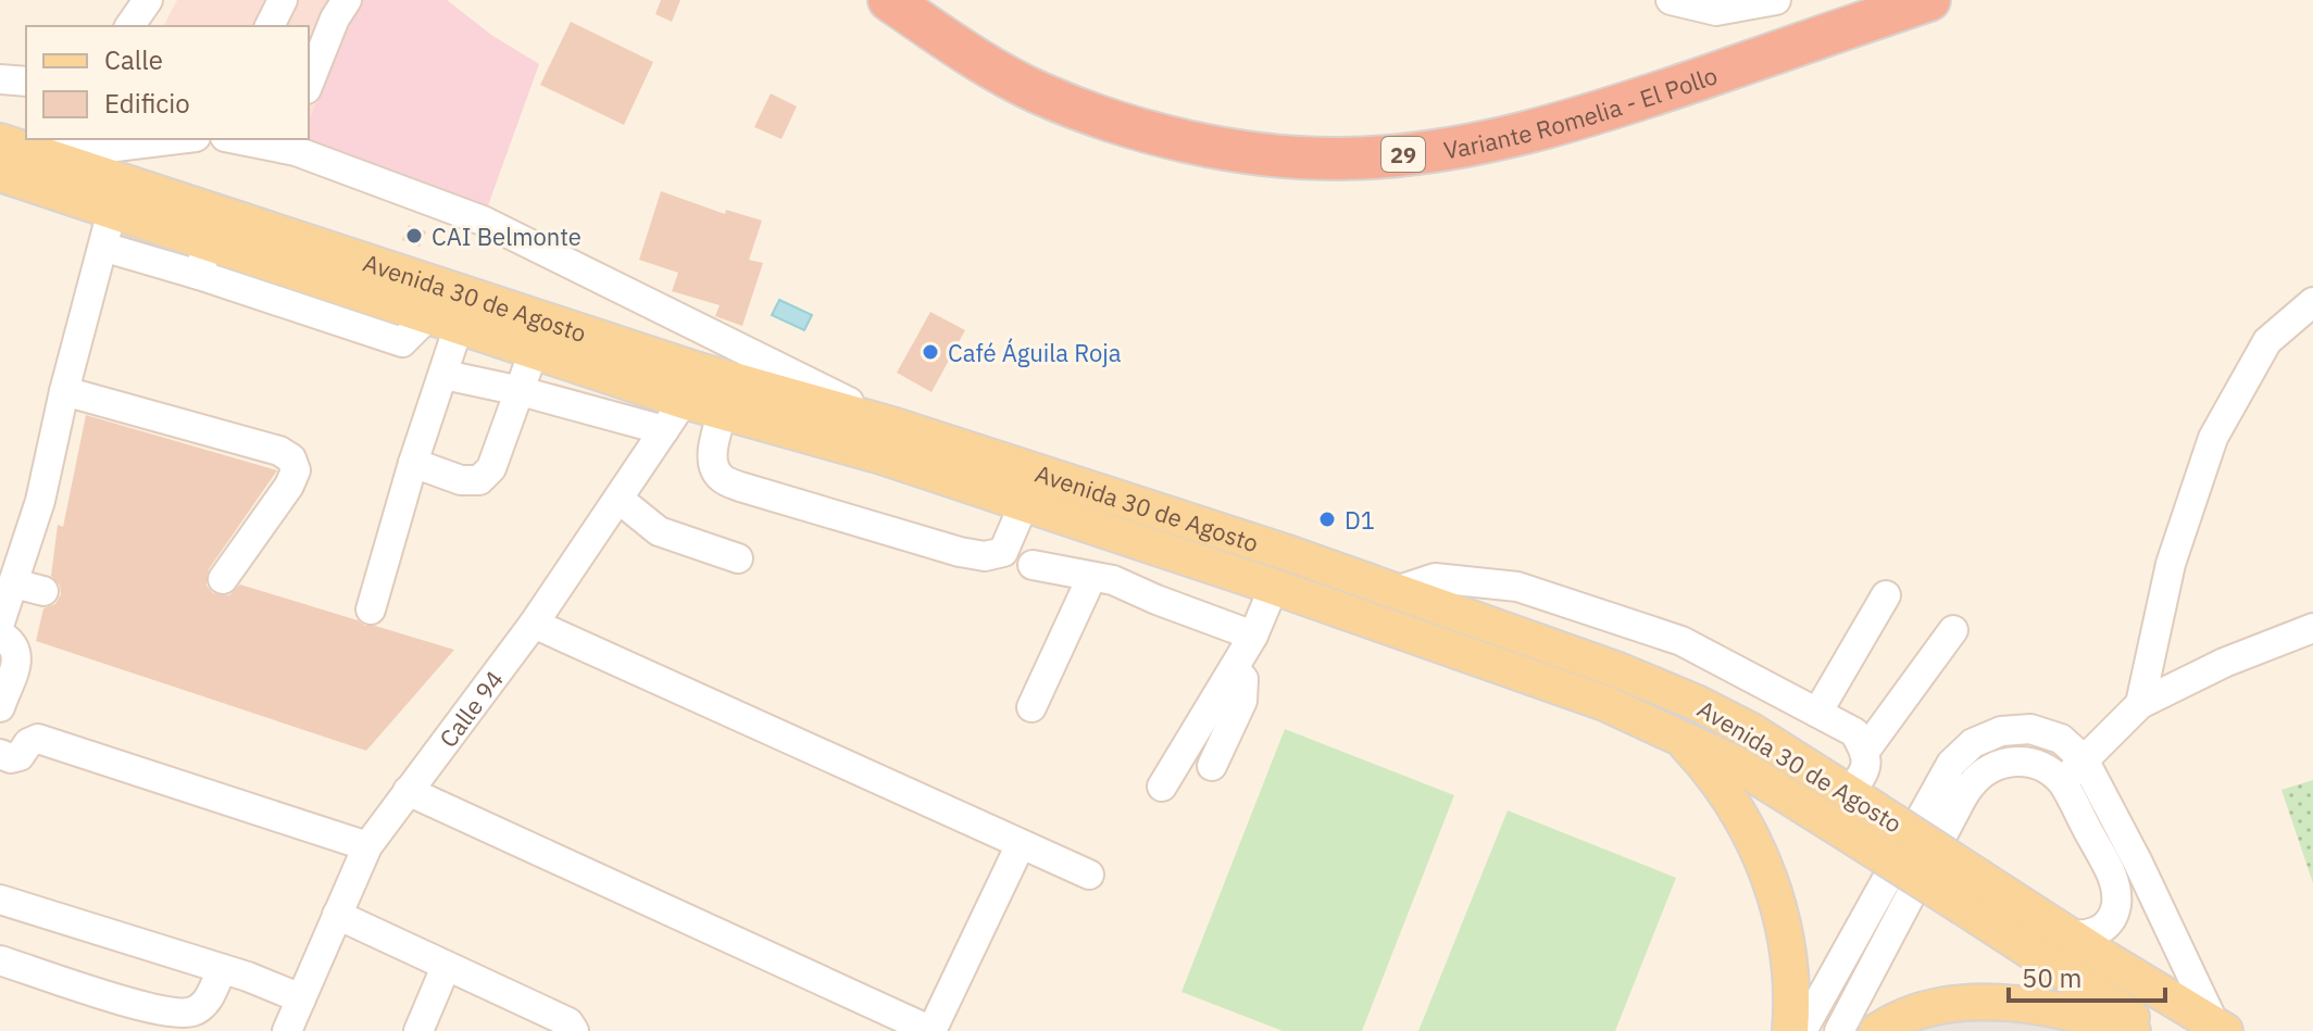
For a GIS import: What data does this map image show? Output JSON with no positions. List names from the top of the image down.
{
  "streets": {
    "highway": ["Variante Romelia - El Pollo", "29"],
    "main road": ["Avenida 30 de Agosto"],
    "street": ["Calle 94"]
  },
  "crossings": [
    ["Avenida 30 de Agosto", "Calle 94"]
  ],
  "places": ["CAI Belmonte", "Café Águila Roja", "D1"],
  "legend": ["Calle", "Edificio"],
  "scale_bar": "50 m"
}
